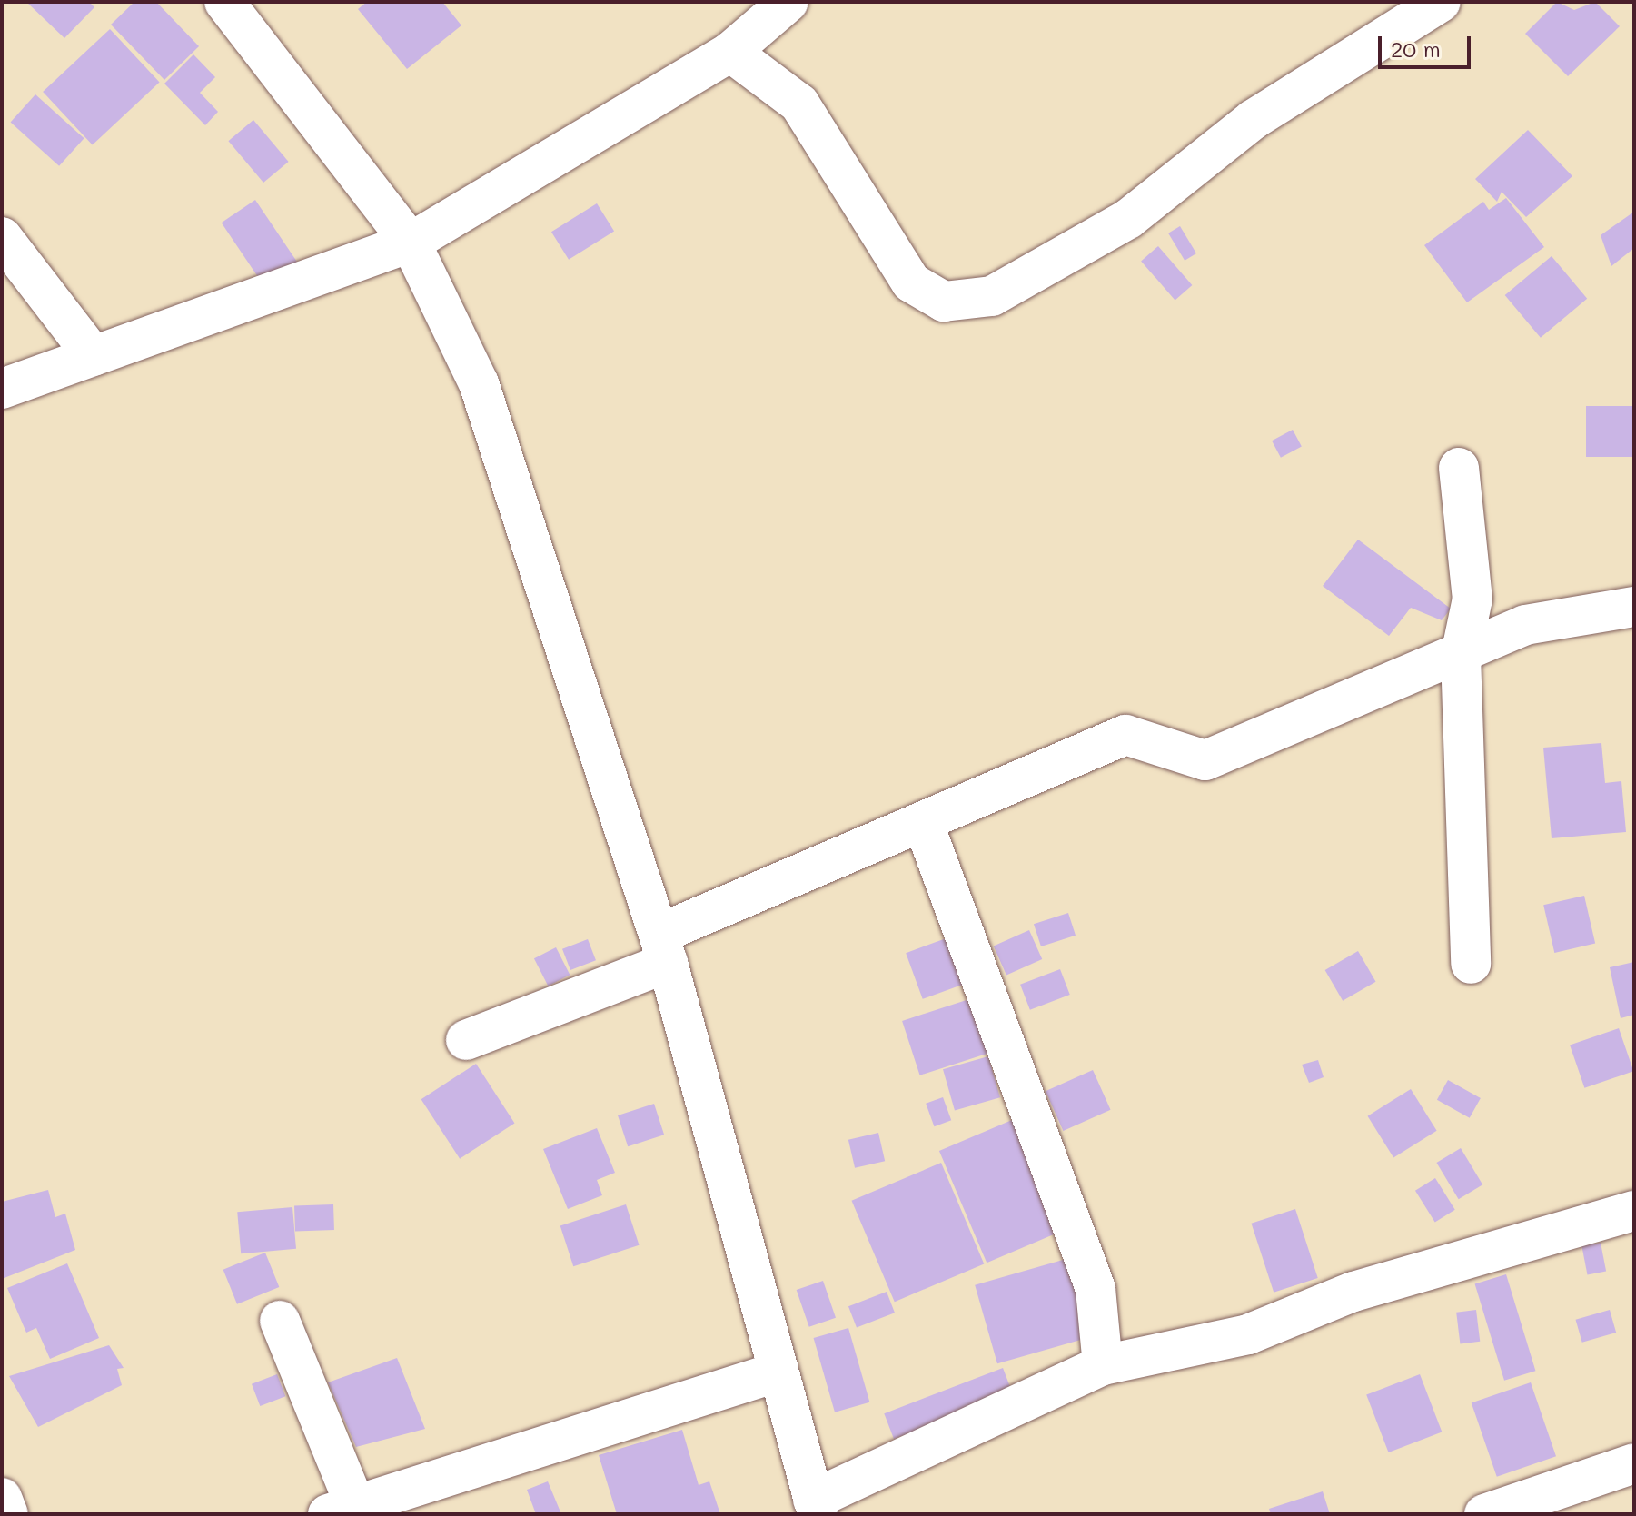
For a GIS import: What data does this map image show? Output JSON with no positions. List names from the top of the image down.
{
  "scale_bar": "20 m"
}
